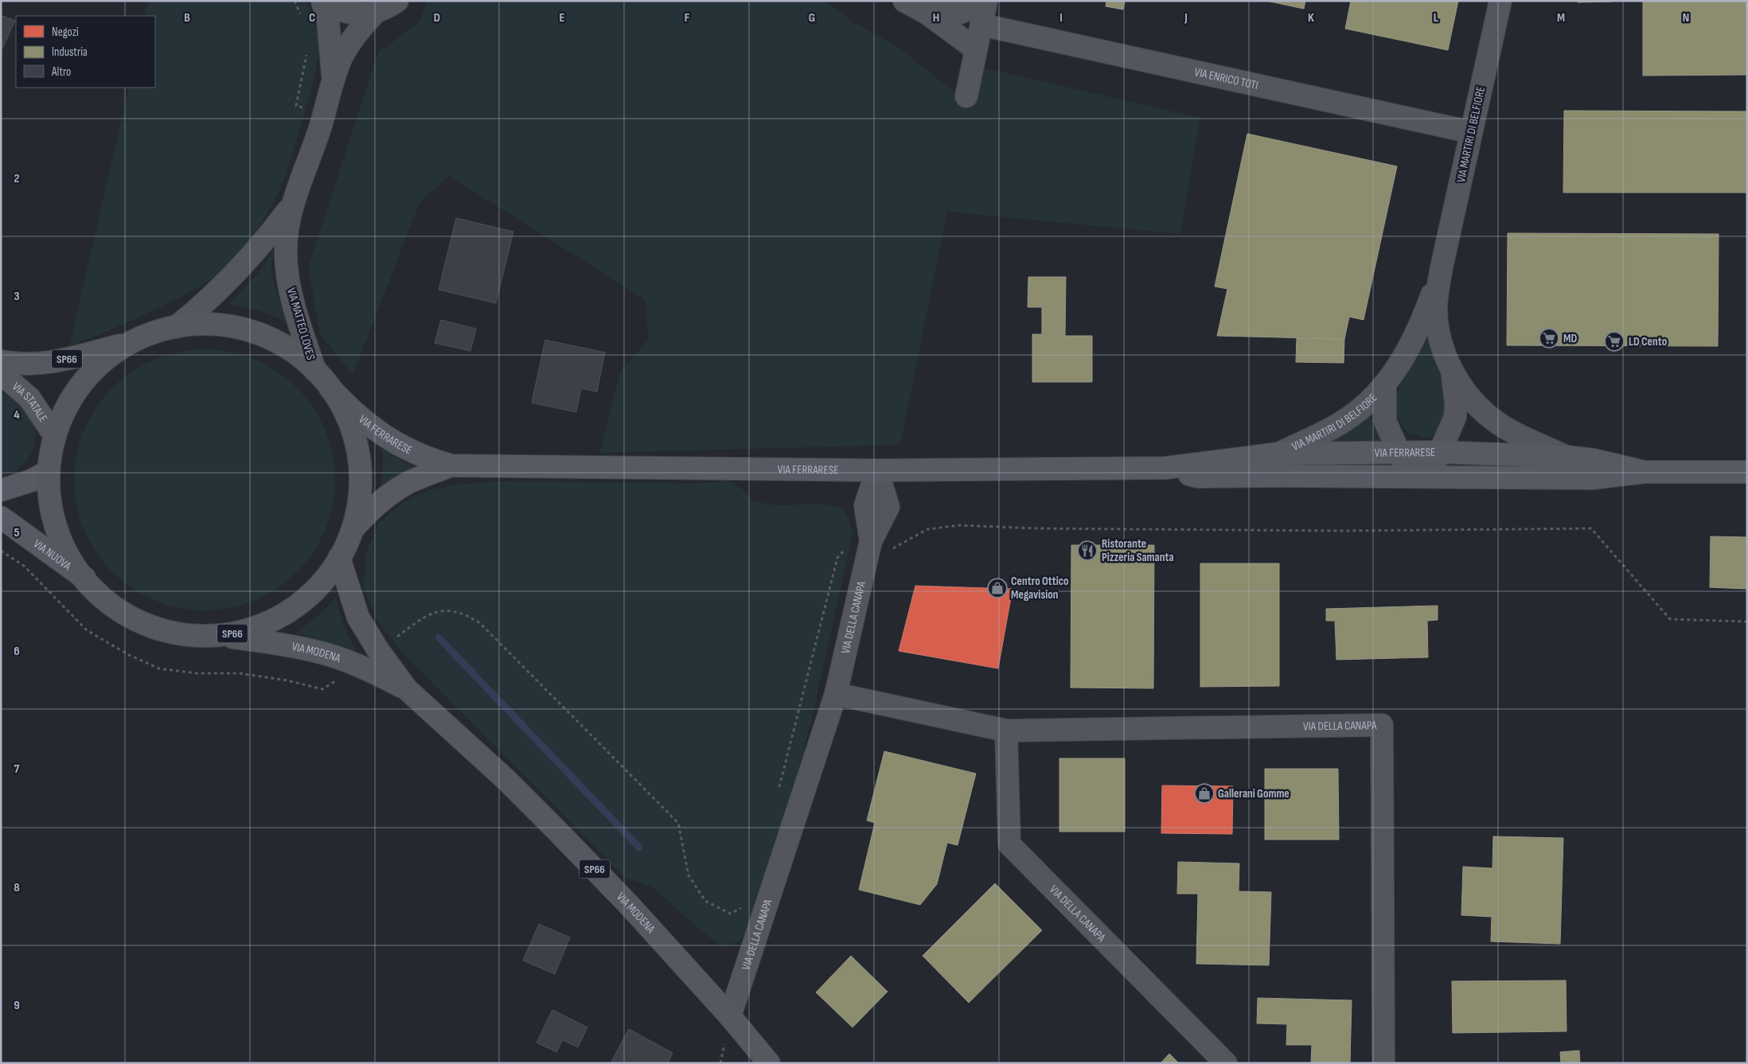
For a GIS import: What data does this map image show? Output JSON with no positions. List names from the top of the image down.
{
  "streets": {
    "main road": [
      "SP66",
      "VIA STATALE",
      "VIA FERRARESE",
      "VIA NUOVA",
      "VIA MODENA"
    ],
    "street": [
      "VIA ENRICO TOTI",
      "VIA MARTIRI DI BELFIORE",
      "VIA MATTEO LOVES",
      "VIA DELLA CANAPA"
    ]
  },
  "crossings": [
    ["VIA ENRICO TOTI", "VIA MARTIRI DI BELFIORE"],
    ["VIA MARTIRI DI BELFIORE", "VIA FERRARESE"],
    ["VIA MATTEO LOVES", "VIA MODENA"],
    ["VIA STATALE", "VIA MODENA"],
    ["VIA FERRARESE", "VIA DELLA CANAPA"],
    ["VIA FERRARESE", "VIA MODENA"],
    ["VIA NUOVA", "VIA MODENA"],
    ["VIA DELLA CANAPA", "VIA MODENA"]
  ],
  "places": {
    "supermarket": ["MD", "LD Cento"],
    "restaurant": ["Ristorante Pizzeria Samanta"],
    "shop": ["Centro Ottico Megavision", "Gallerani Gomme"]
  },
  "legend": ["Negozi", "Industria", "Altro"],
  "grid": {
    "columns": [
      "B",
      "C",
      "D",
      "E",
      "F",
      "G",
      "H",
      "I",
      "J",
      "K",
      "L",
      "M",
      "N"
    ],
    "rows": [
      "2",
      "3",
      "4",
      "5",
      "6",
      "7",
      "8",
      "9"
    ]
  }
}
